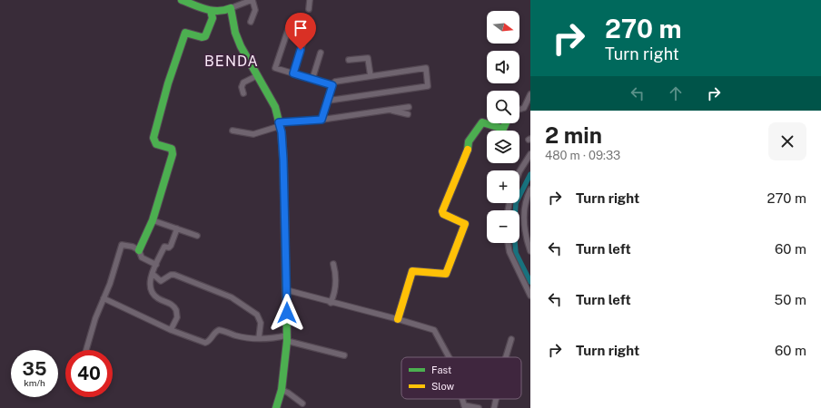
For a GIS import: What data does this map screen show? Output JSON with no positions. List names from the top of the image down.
{
  "districts": ["BENDA"],
  "legend": ["Fast", "Slow"],
  "north": "right",
  "page": {
    "turn": ["270 m", "Turn right"],
    "map_buttons": ["+", "−"],
    "heading": ["2 min", "480 m · 09:33"],
    "list": [
      {
        "name": "Turn right",
        "value": "270 m"
      },
      {
        "name": "Turn left",
        "value": "60 m"
      },
      {
        "name": "Turn left",
        "value": "50 m"
      },
      {
        "name": "Turn right",
        "value": "60 m"
      }
    ],
    "speed": "35 km/h",
    "limit": "40"
  }
}
